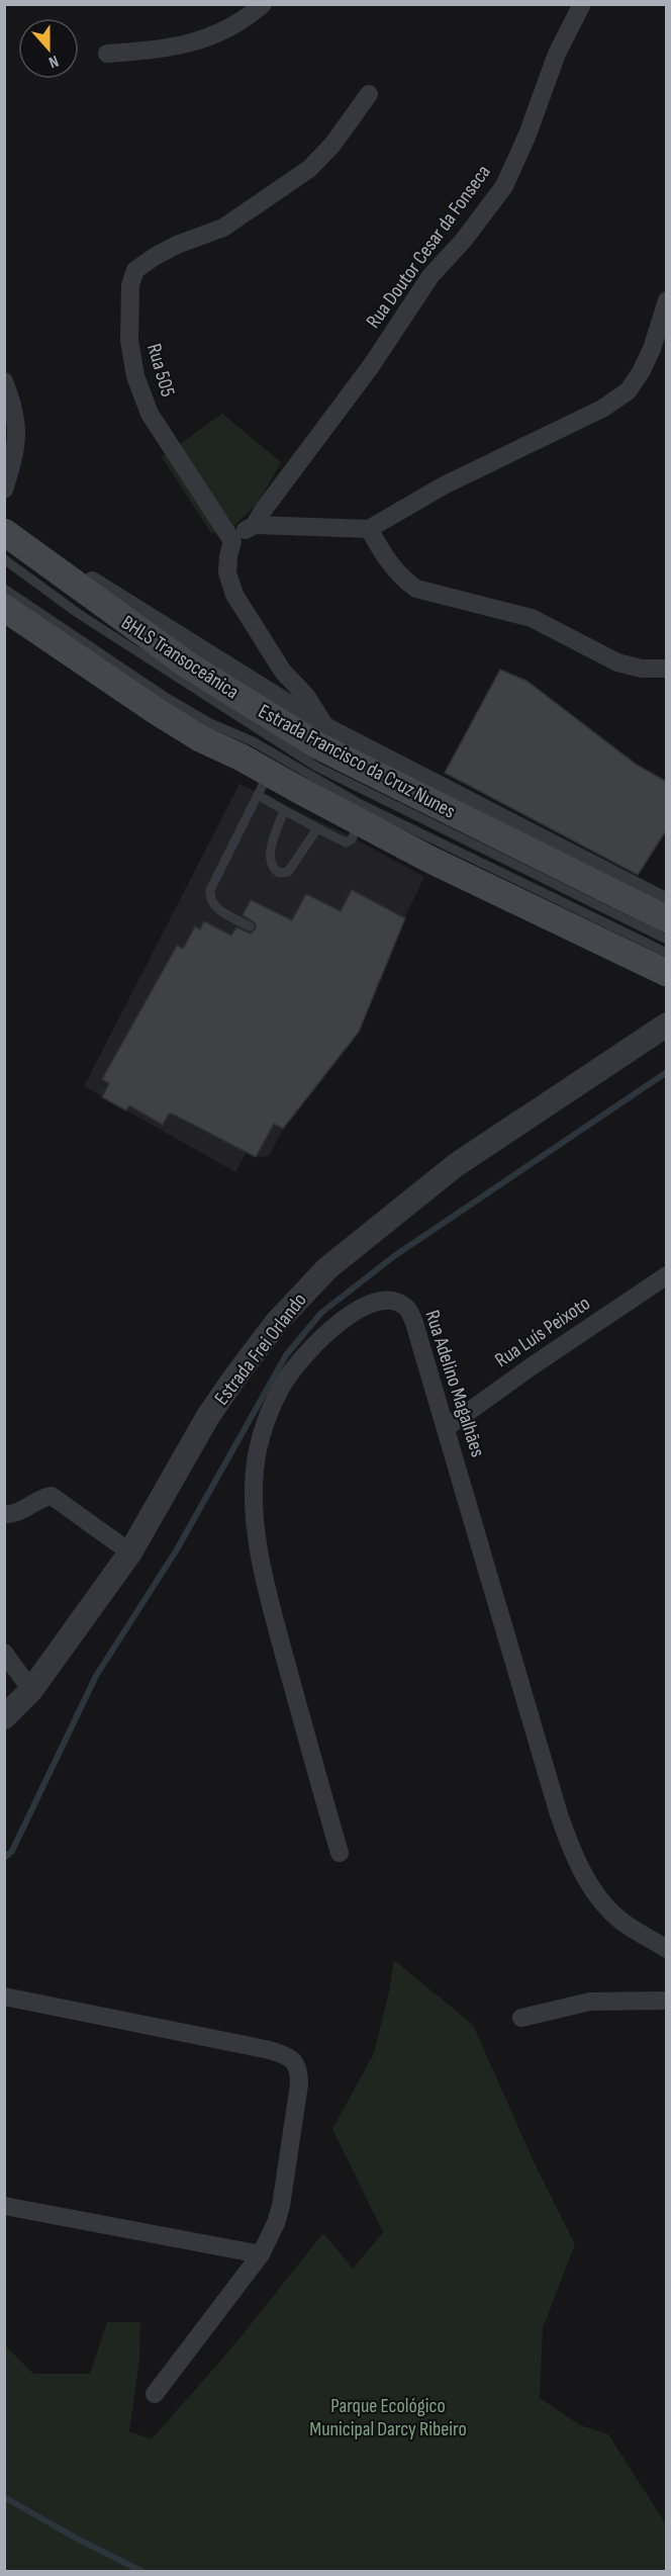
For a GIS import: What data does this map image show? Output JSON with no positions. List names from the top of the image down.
{
  "streets": {
    "main road": ["Estrada Francisco da Cruz Nunes"],
    "street": [
      "Rua Doutor Cesar da Fonseca",
      "Rua 505",
      "Rua Luís Peixoto",
      "Estrada Frei Orlando",
      "Rua Adelino Magalhães"
    ],
    "lane": ["BHLS Transoceânica"]
  },
  "crossings": [
    ["Rua Luís Peixoto", "Rua Adelino Magalhães"]
  ],
  "parks": ["Parque Ecológico Municipal Darcy Ribeiro"],
  "north": "bottom"
}
